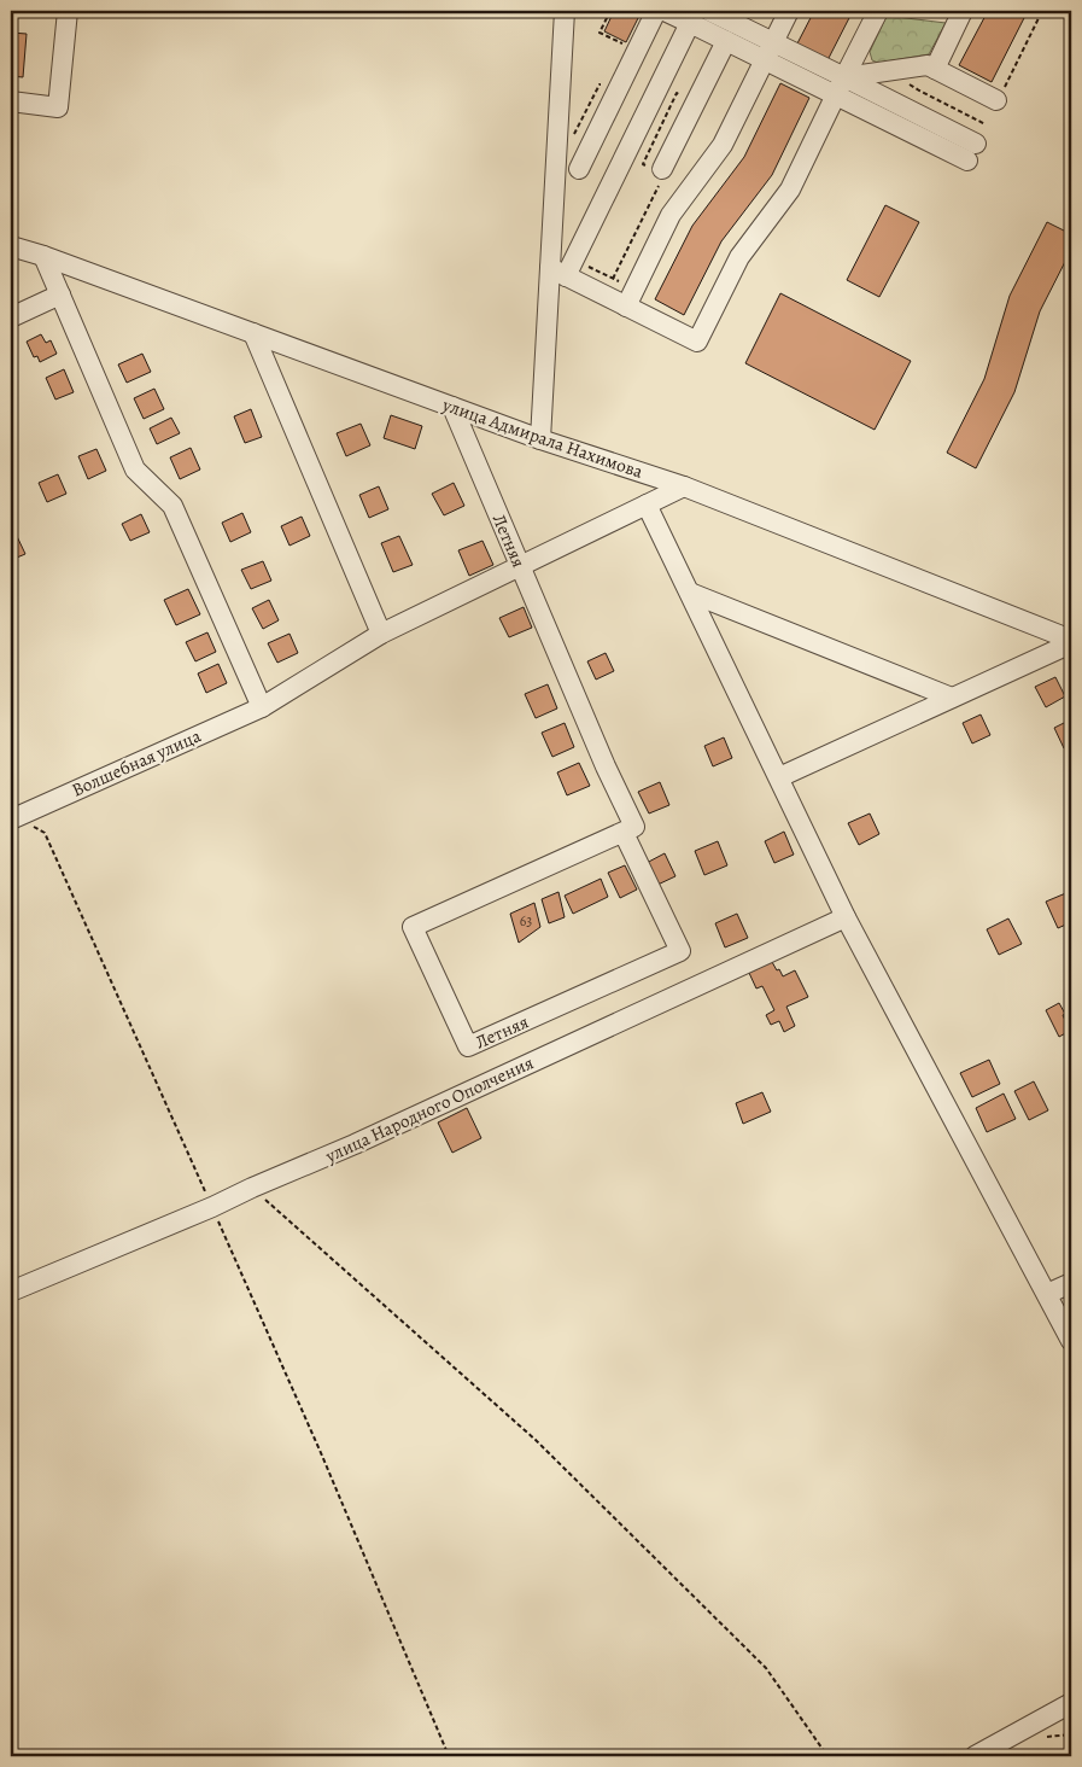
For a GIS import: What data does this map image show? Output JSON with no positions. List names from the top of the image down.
{
  "streets": {
    "street": [
      "улица Адмирала Нахимова",
      "Летняя",
      "Волшебная улица",
      "улица Народного Ополчения"
    ]
  },
  "crossings": [
    ["улица Адмирала Нахимова", "Летняя"],
    ["улица Адмирала Нахимова", "Волшебная улица"],
    ["Летняя", "Волшебная улица"]
  ],
  "house_numbers": ["63"]
}
